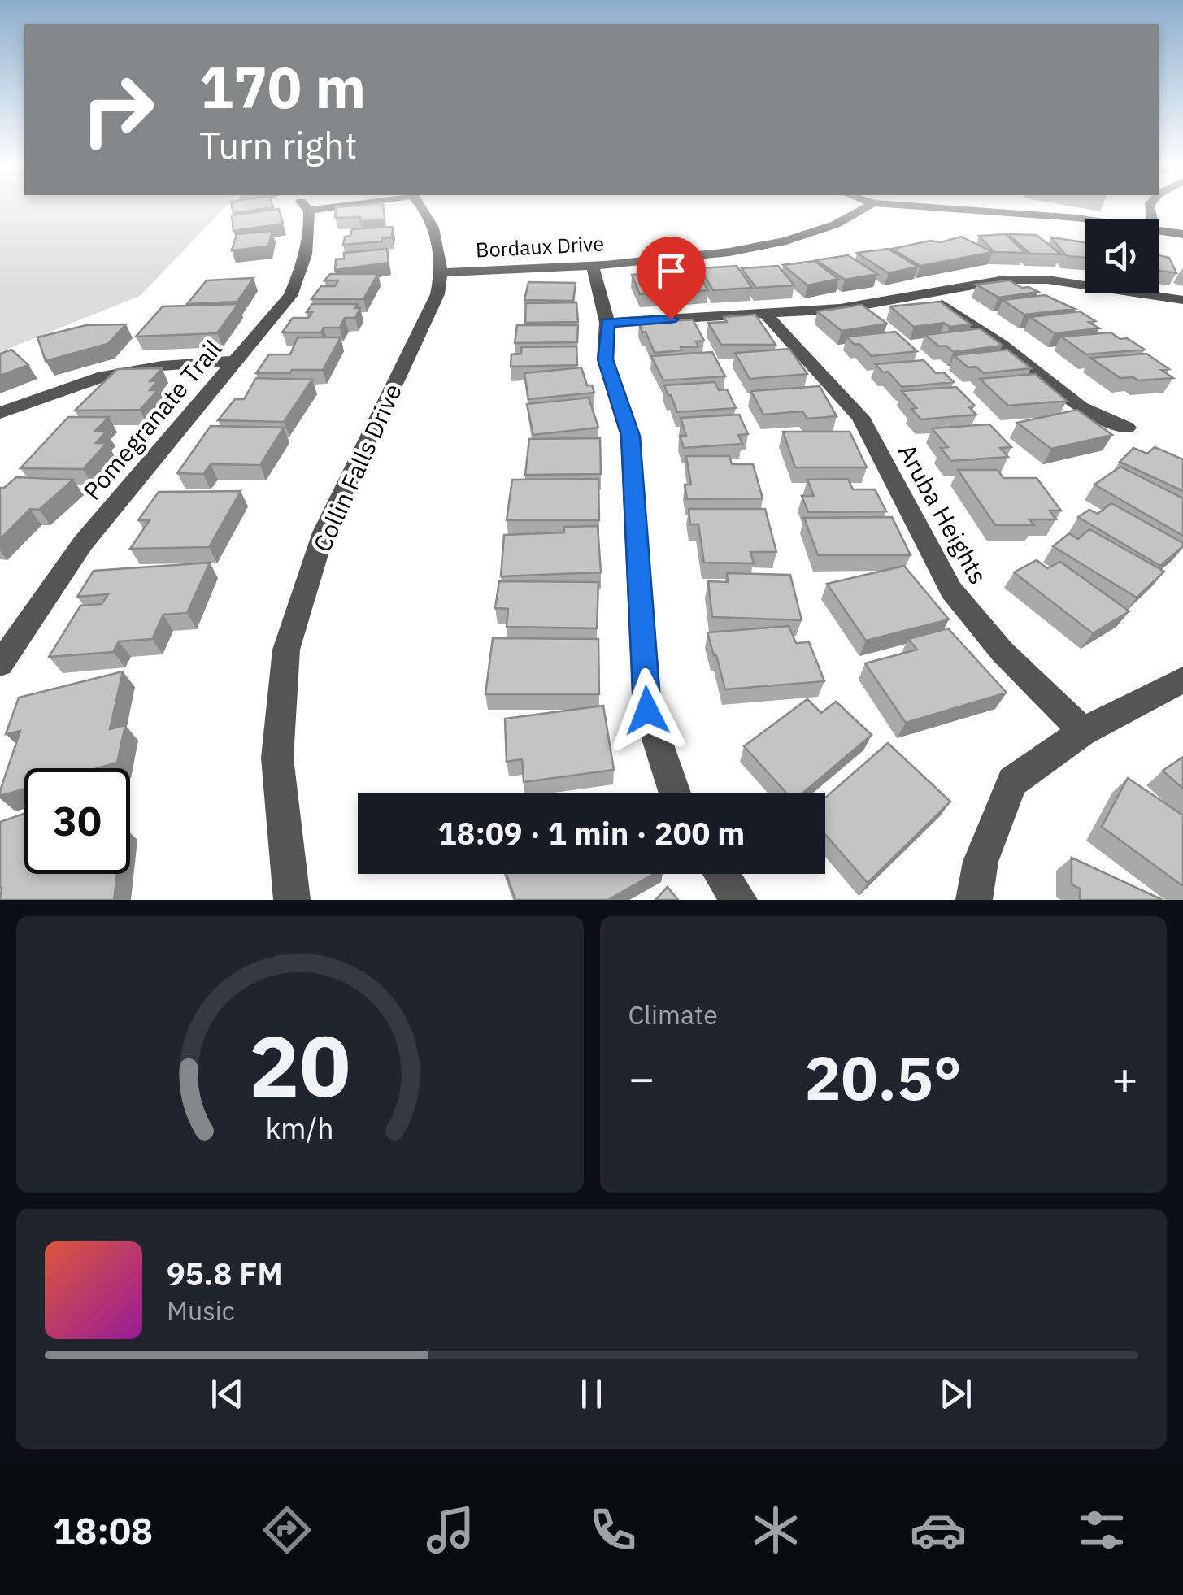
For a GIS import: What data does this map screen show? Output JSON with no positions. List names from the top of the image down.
{
  "streets": {
    "street": [
      "Bordaux Drive",
      "Pomegranate Trail",
      "Collin Falls Drive",
      "Aruba Heights"
    ]
  },
  "crossings": [
    ["Bordaux Drive", "Collin Falls Drive"]
  ],
  "page": {
    "turn": ["170 m", "Turn right"],
    "limit": "30",
    "trip": "18:09 · 1 min · 200 m",
    "tile": "Climate",
    "heat": ["−", "20.5°", "+"],
    "song": ["95.8 FM", "Music"],
    "tabs": "18:08",
    "gauge": ["20", "km/h"]
  }
}
